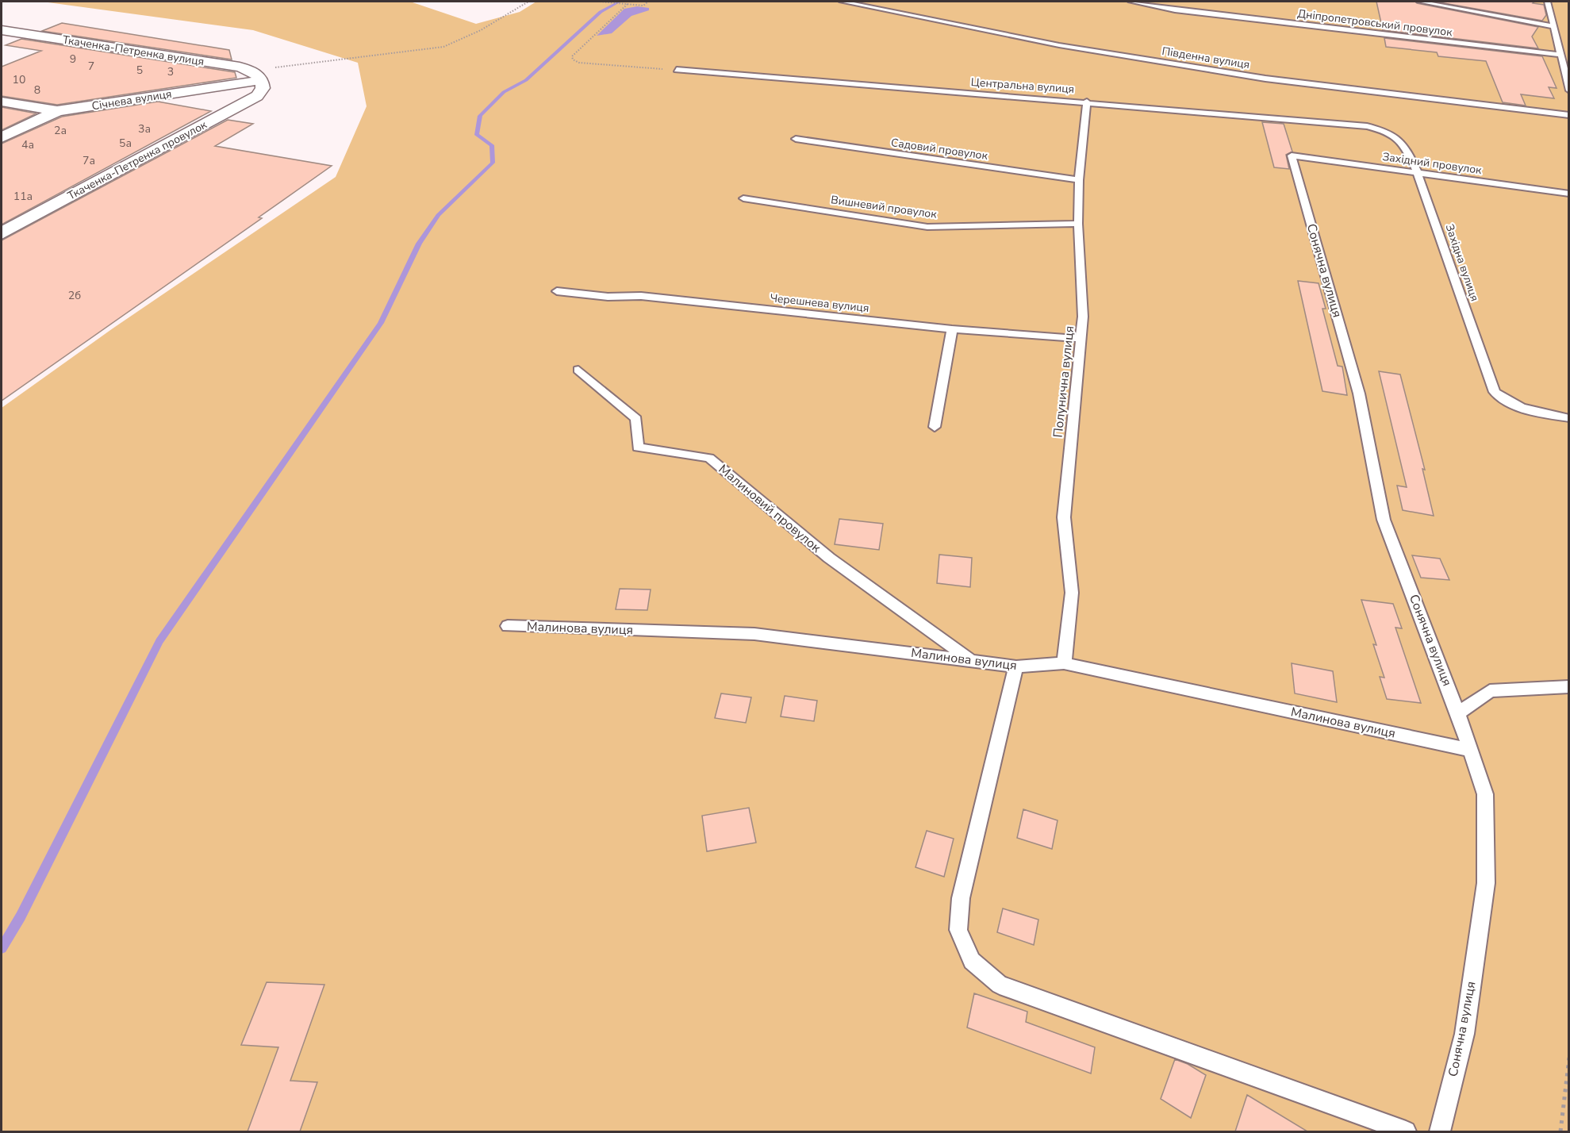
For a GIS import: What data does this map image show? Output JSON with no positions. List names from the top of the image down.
{
  "streets": {
    "street": ["Ткаченка-Петренка вулиця", "Січнева вулиця", "Ткаченка-Петренка провулок"],
    "lane": [
      "Дніпропетровський провулок",
      "Південна вулиця",
      "Центральна вулиця",
      "Садовий провулок",
      "Західний провулок",
      "Вишневий провулок",
      "Західна вулиця",
      "Сонячна вулиця",
      "Черешнева вулиця",
      "Полунична вулиця",
      "Малиновий провулок",
      "Малинова вулиця"
    ]
  },
  "crossings": [
    ["Ткаченка-Петренка вулиця", "Січнева вулиця"],
    ["Ткаченка-Петренка вулиця", "Ткаченка-Петренка провулок"],
    ["Центральна вулиця", "Західна вулиця"],
    ["Центральна вулиця", "Полунична вулиця"],
    ["Січнева вулиця", "Ткаченка-Петренка провулок"],
    ["Садовий провулок", "Полунична вулиця"],
    ["Західний провулок", "Західна вулиця"],
    ["Західний провулок", "Сонячна вулиця"],
    ["Вишневий провулок", "Полунична вулиця"],
    ["Сонячна вулиця", "Малинова вулиця"],
    ["Черешнева вулиця", "Полунична вулиця"],
    ["Полунична вулиця", "Малинова вулиця"],
    ["Малиновий провулок", "Малинова вулиця"]
  ],
  "house_numbers": [
    "9",
    "7",
    "5",
    "3",
    "10",
    "8",
    "3а",
    "2а",
    "5а",
    "4а",
    "7а",
    "11а",
    "2б"
  ]
}
